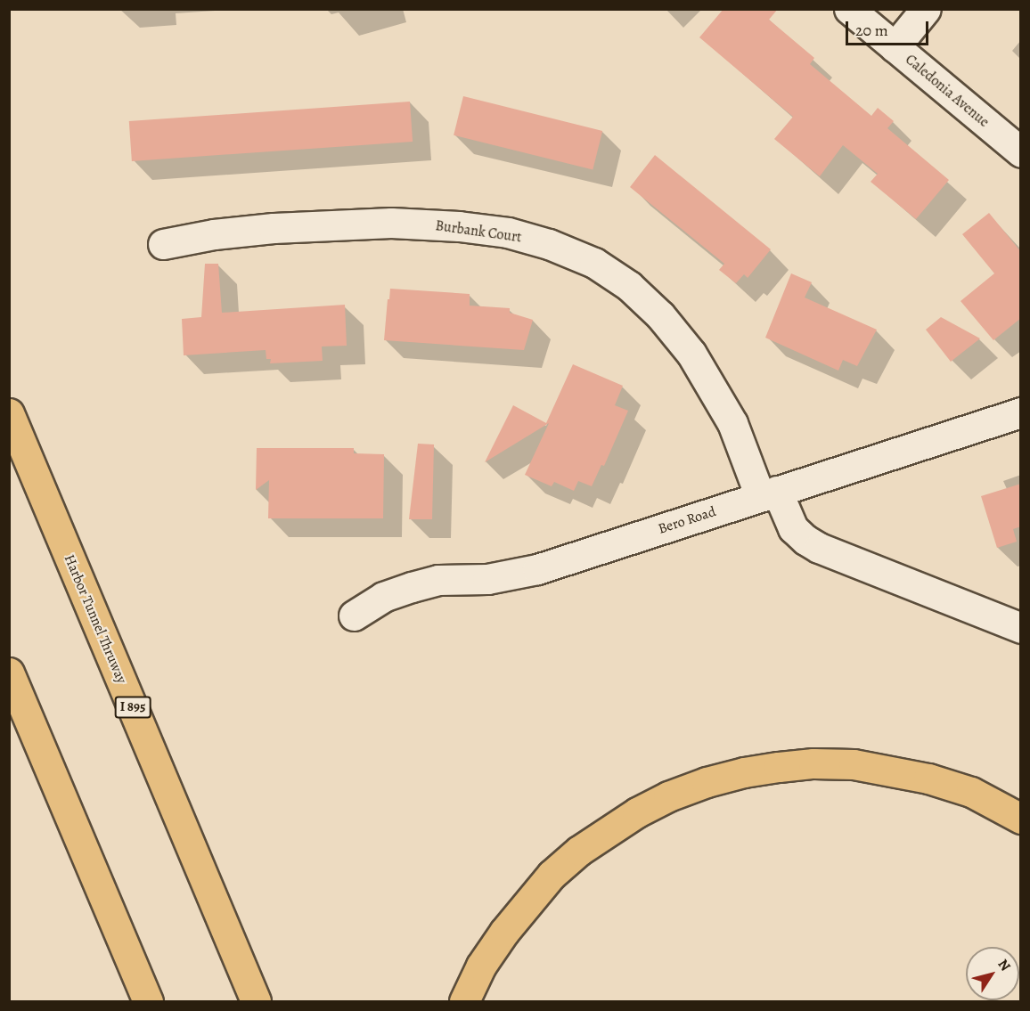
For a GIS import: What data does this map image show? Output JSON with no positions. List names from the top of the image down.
{
  "streets": {
    "highway": ["Harbor Tunnel Thruway", "I 895"],
    "street": ["Caledonia Avenue", "Burbank Court", "Bero Road"]
  },
  "crossings": [
    ["Burbank Court", "Bero Road"]
  ],
  "scale_bar": "20 m",
  "north": "top right"
}
